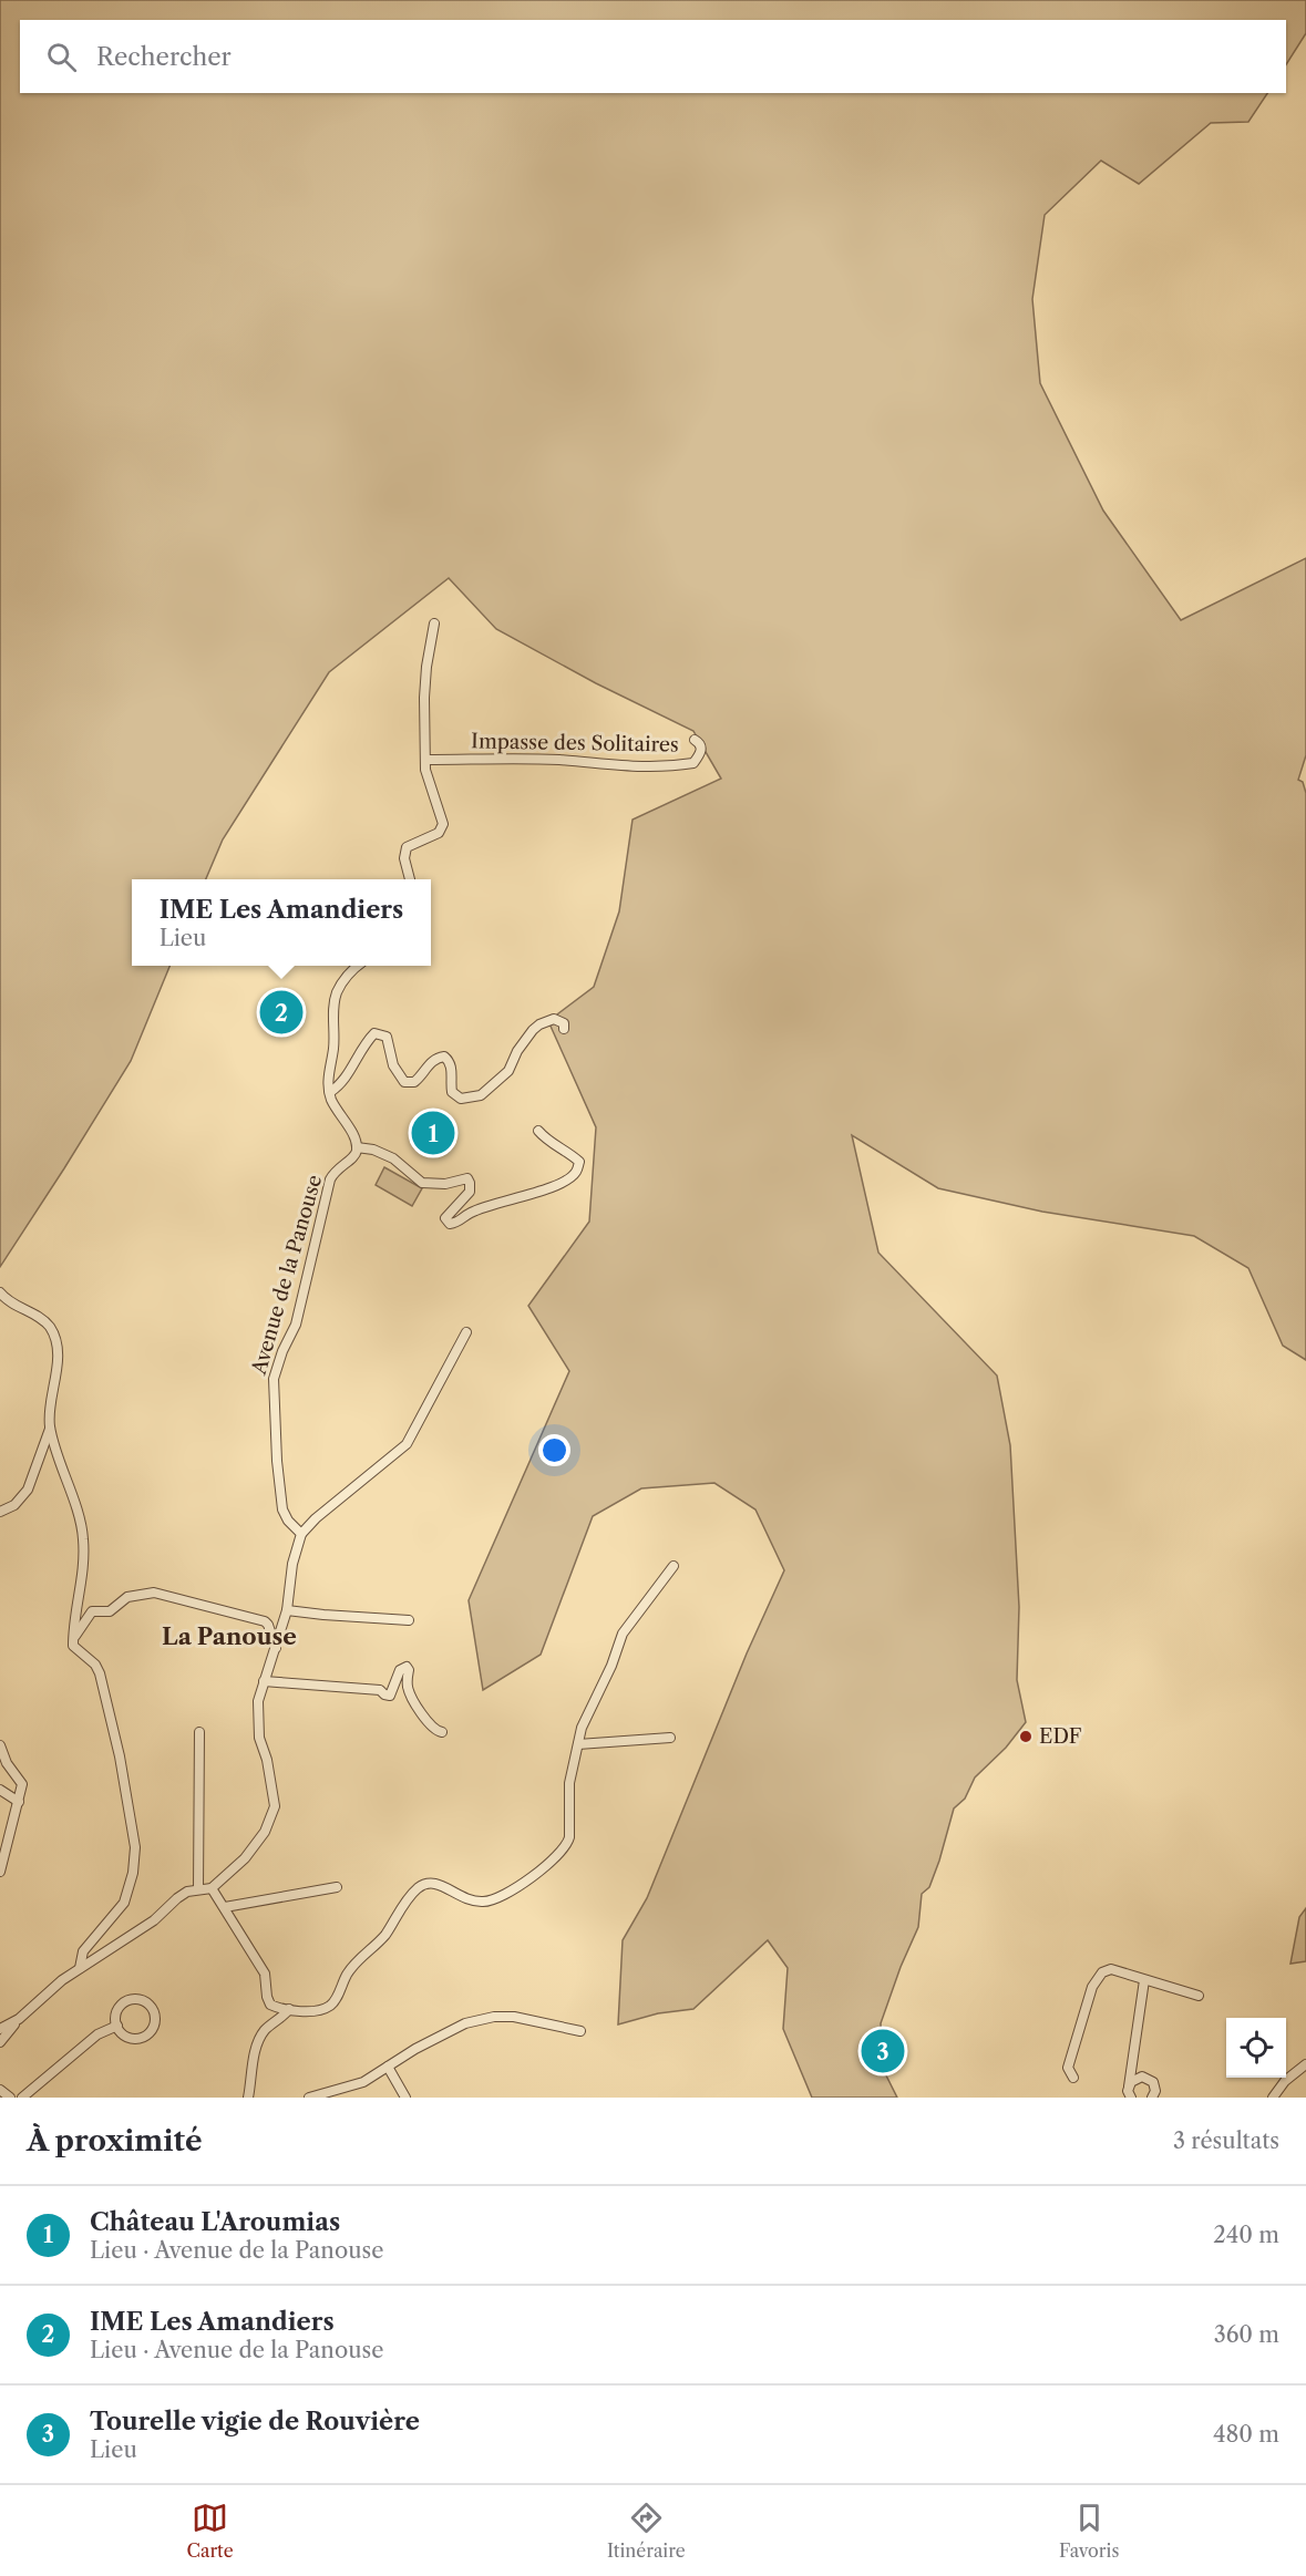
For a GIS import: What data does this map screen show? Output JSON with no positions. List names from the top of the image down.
{
  "streets": {
    "street": ["Impasse des Solitaires", "Avenue de la Panouse"]
  },
  "districts": ["La Panouse"],
  "places": ["EDF"],
  "page": {
    "search": "Rechercher",
    "popup": ["IME Les Amandiers", "Lieu"],
    "pins": ["2", "1", "3"],
    "heading": ["À proximité", "3 résultats"],
    "list": [
      {
        "mark": "1",
        "name": "Château L'Aroumias",
        "note": "Lieu · Avenue de la Panouse",
        "value": "240 m"
      },
      {
        "mark": "2",
        "name": "IME Les Amandiers",
        "note": "Lieu · Avenue de la Panouse",
        "value": "360 m"
      },
      {
        "mark": "3",
        "name": "Tourelle vigie de Rouvière",
        "note": "Lieu",
        "value": "480 m"
      }
    ],
    "nav": ["Carte", "Itinéraire", "Favoris"]
  }
}
